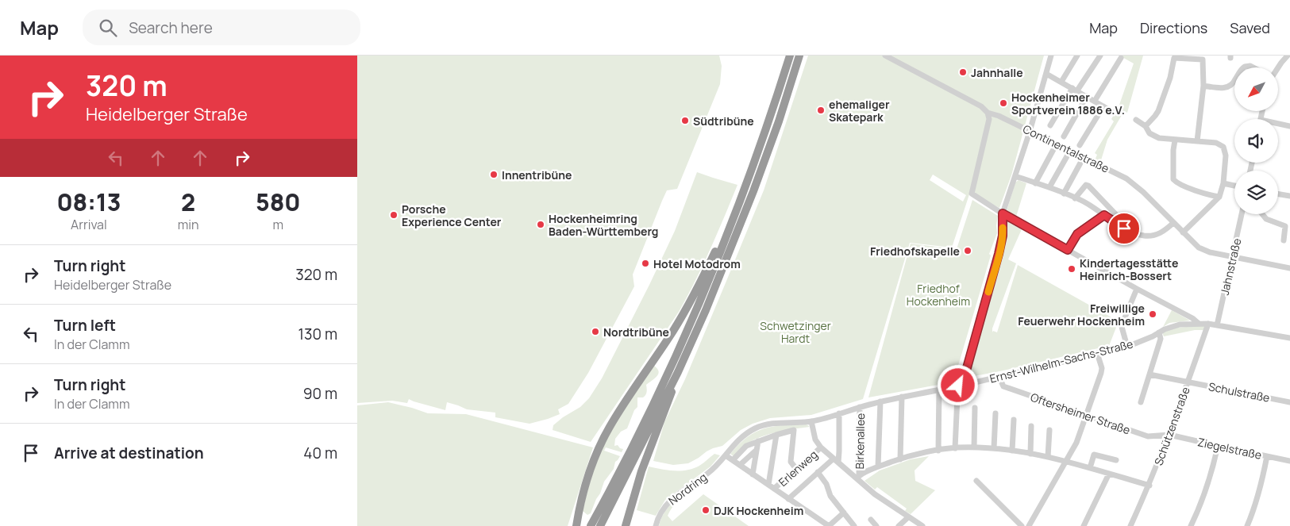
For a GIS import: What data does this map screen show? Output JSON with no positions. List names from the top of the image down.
{
  "streets": {
    "street": [
      "Continentalstraße",
      "Jahnstraße",
      "Ernst-Wilhelm-Sachs-Straße",
      "Schulstraße",
      "Oftersheimer Straße",
      "Schützenstraße",
      "Birkenallee",
      "Ziegelstraße",
      "Erlenweg",
      "Nordring"
    ]
  },
  "crossings": [
    ["Continentalstraße", "Jahnstraße"],
    ["Jahnstraße", "Ernst-Wilhelm-Sachs-Straße"],
    ["Ernst-Wilhelm-Sachs-Straße", "Oftersheimer Straße"],
    ["Ernst-Wilhelm-Sachs-Straße", "Schützenstraße"],
    ["Schulstraße", "Schützenstraße"],
    ["Oftersheimer Straße", "Schützenstraße"],
    ["Oftersheimer Straße", "Ziegelstraße"],
    ["Schützenstraße", "Birkenallee"],
    ["Schützenstraße", "Ziegelstraße"],
    ["Birkenallee", "Erlenweg"]
  ],
  "parks": ["Friedhof Hockenheim", "Schwetzinger Hardt"],
  "places": [
    "Jahnhalle",
    "Hockenheimer Sportverein 1886 e.V.",
    "ehemaliger Skatepark",
    "Südtribüne",
    "Innentribüne",
    "Porsche Experience Center",
    "Hockenheimring Baden-Württemberg",
    "Friedhofskapelle",
    "Hotel Motodrom",
    "Kindertagesstätte Heinrich-Bossert",
    "Freiwillige Feuerwehr Hockenheim",
    "Nordtribüne",
    "DJK Hockenheim"
  ],
  "north": "bottom left",
  "page": {
    "header": "Map",
    "search": "Search here",
    "nav": ["Map", "Directions", "Saved"],
    "turn": ["320 m", "Heidelberger Straße"],
    "eta": [
      "08:13",
      "Arrival",
      "2",
      "min",
      "580",
      "m"
    ],
    "list": [
      {
        "name": "Turn right",
        "note": "Heidelberger Straße",
        "value": "320 m"
      },
      {
        "name": "Turn left",
        "note": "In der Clamm",
        "value": "130 m"
      },
      {
        "name": "Turn right",
        "note": "In der Clamm",
        "value": "90 m"
      },
      {
        "name": "Arrive at destination",
        "value": "40 m"
      }
    ]
  }
}
